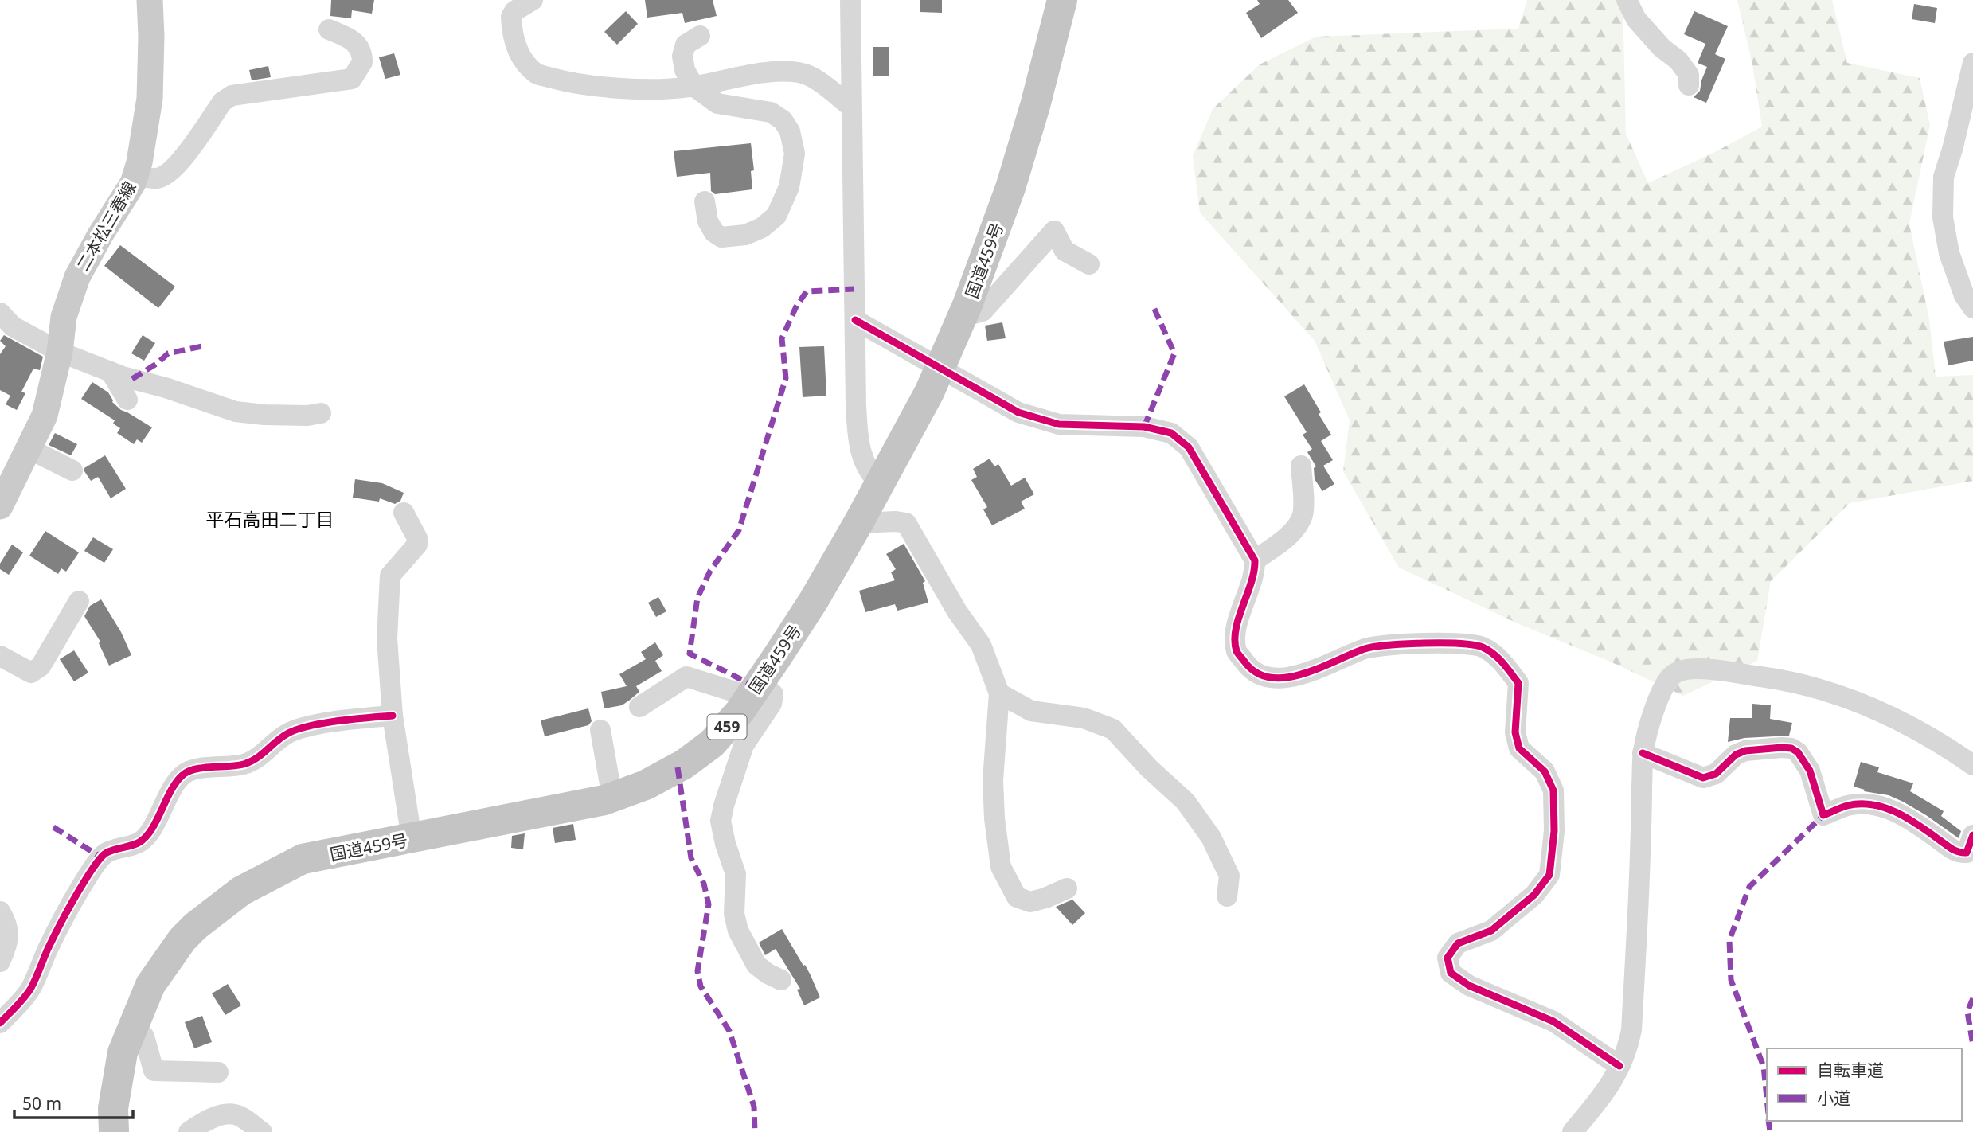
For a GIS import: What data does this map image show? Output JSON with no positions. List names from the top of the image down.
{
  "streets": {
    "highway": ["国道459号", "459"],
    "main road": ["二本松三春線"]
  },
  "districts": ["平石高田二丁目"],
  "legend": ["自転車道", "小道"],
  "scale_bar": "50 m"
}
